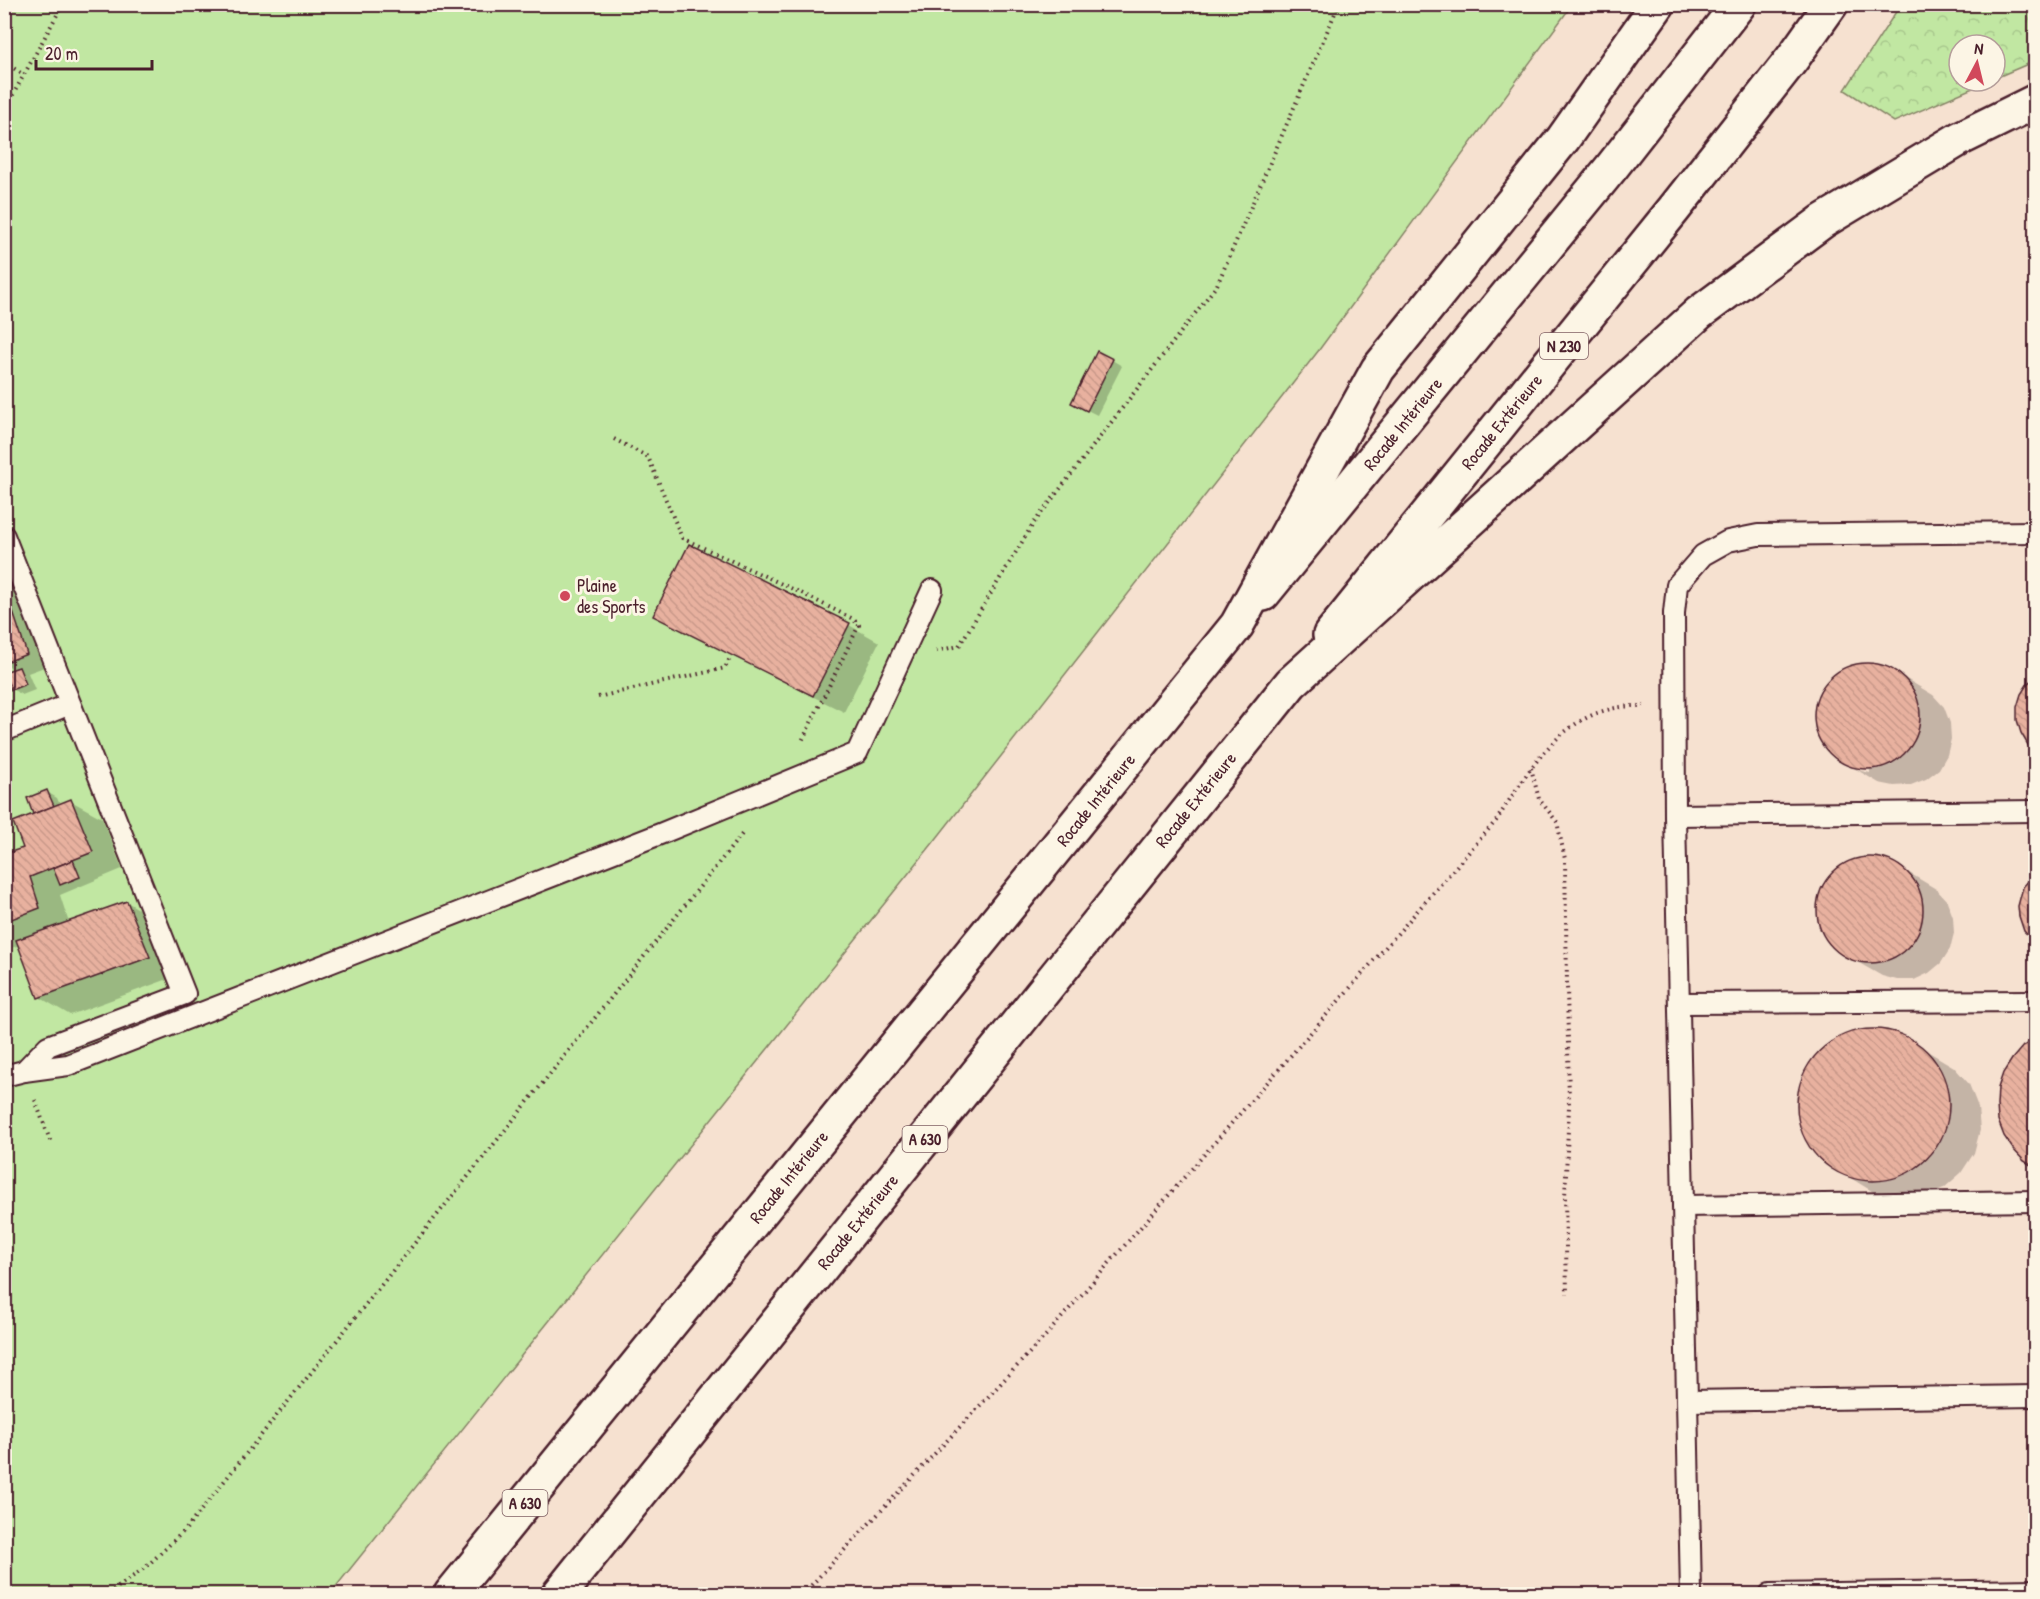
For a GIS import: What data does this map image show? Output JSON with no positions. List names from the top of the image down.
{
  "streets": {
    "highway": [
      "N 230",
      "Rocade Extérieure",
      "Rocade Intérieure",
      "A 630"
    ]
  },
  "places": ["Plaine des Sports"],
  "scale_bar": "20 m",
  "north": "top"
}
